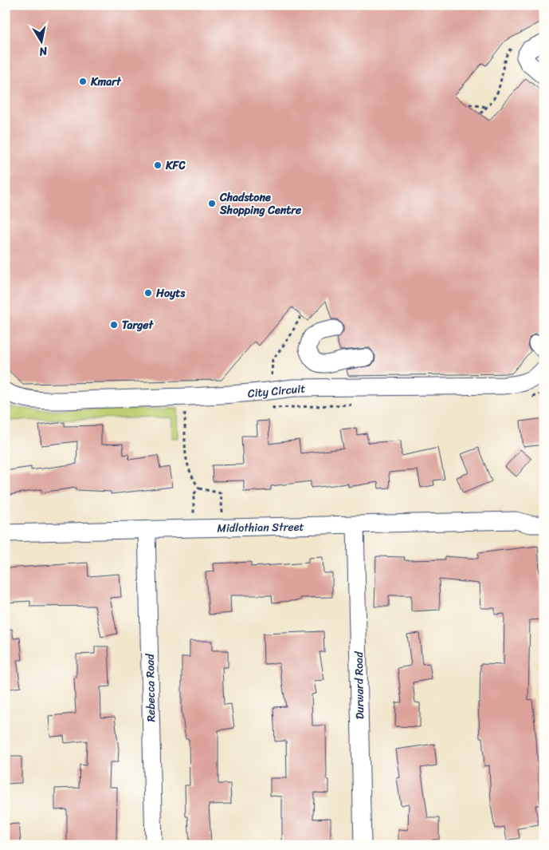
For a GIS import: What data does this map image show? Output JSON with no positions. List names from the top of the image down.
{
  "streets": {
    "street": [
      "City Circuit",
      "Midlothian Street",
      "Durward Road",
      "Rebecca Road"
    ]
  },
  "crossings": [
    ["Midlothian Street", "Durward Road"],
    ["Midlothian Street", "Rebecca Road"]
  ],
  "places": [
    "Kmart",
    "KFC",
    "Chadstone Shopping Centre",
    "Hoyts",
    "Target"
  ],
  "north": "bottom"
}
